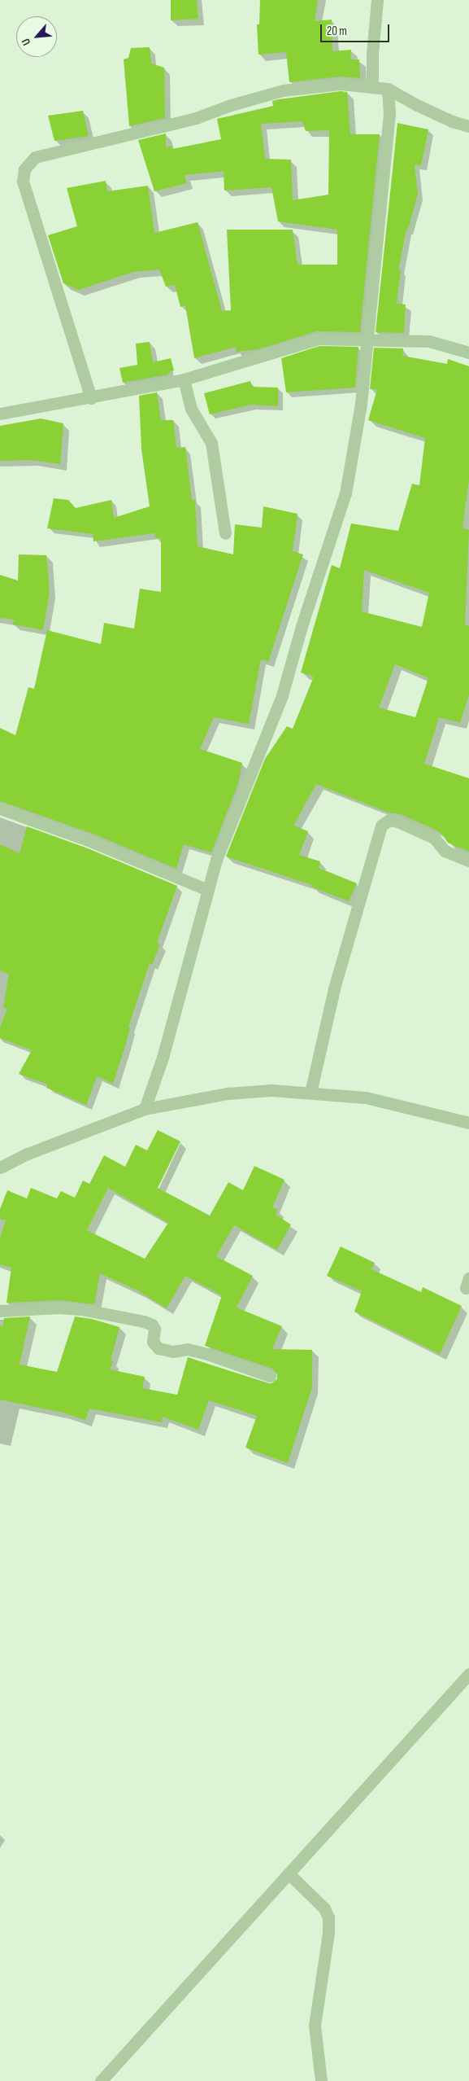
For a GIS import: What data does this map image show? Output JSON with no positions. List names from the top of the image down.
{
  "scale_bar": "20 m",
  "north": "bottom left"
}
